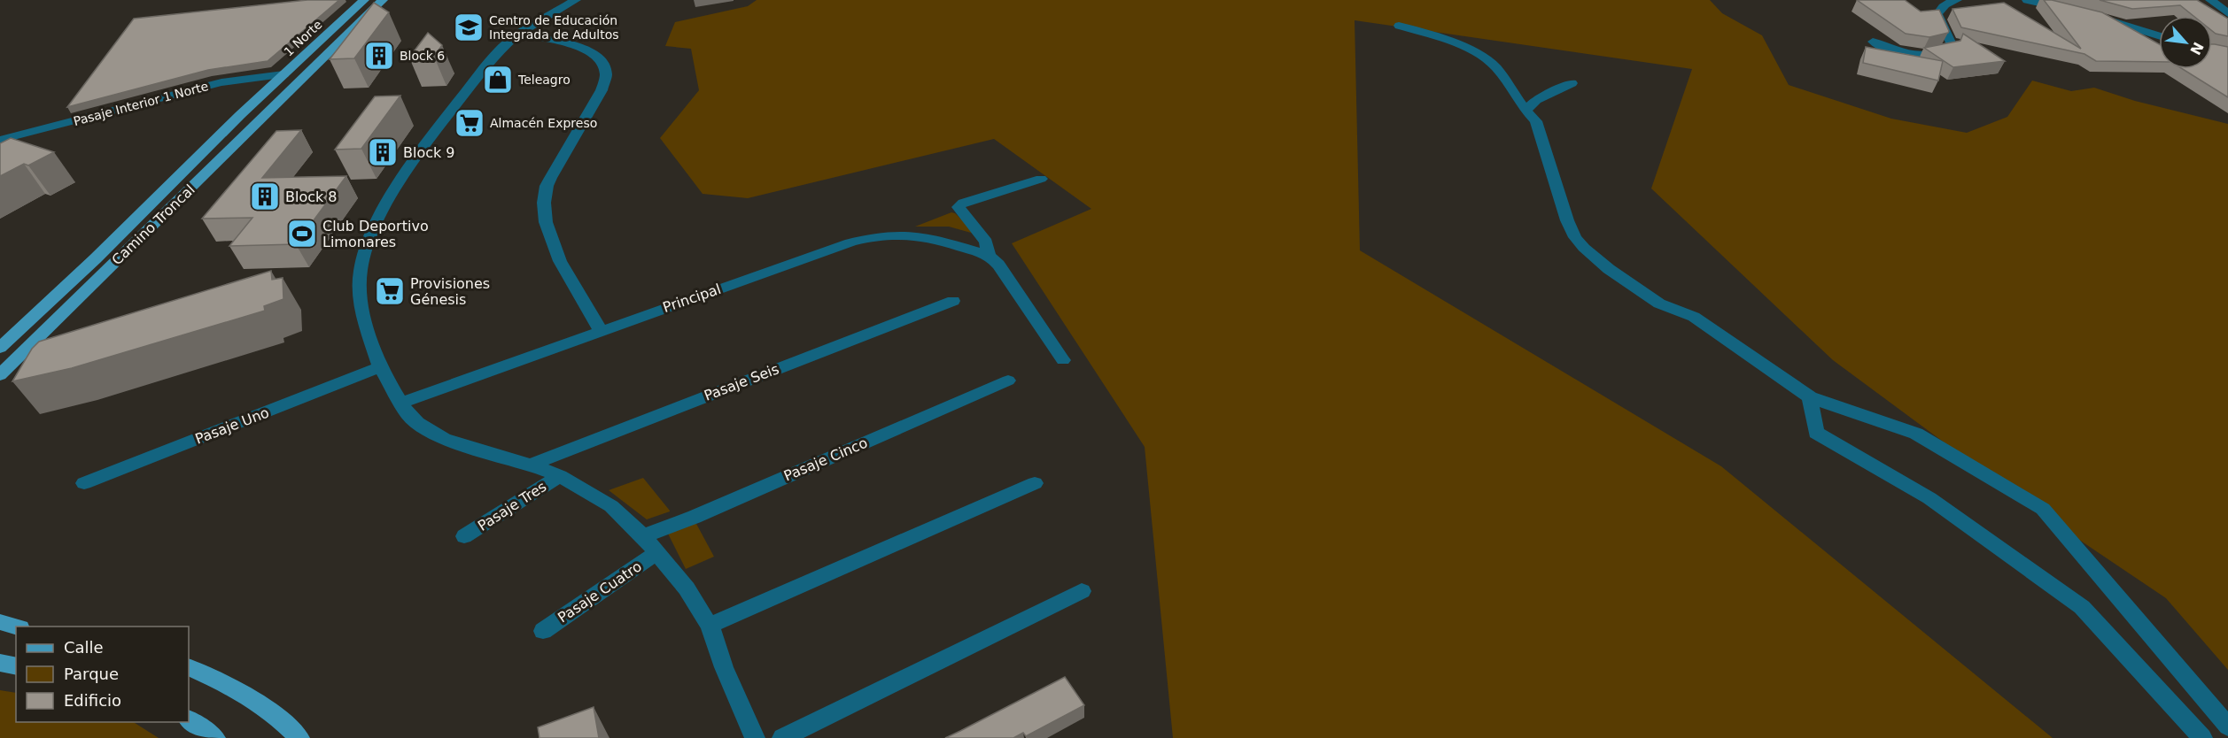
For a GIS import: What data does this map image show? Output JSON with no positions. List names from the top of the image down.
{
  "streets": {
    "main road": ["1 Norte", "Camino Troncal"],
    "street": [
      "Pasaje Interior 1 Norte",
      "Principal",
      "Pasaje Seis",
      "Pasaje Uno",
      "Pasaje Cinco",
      "Pasaje Tres",
      "Pasaje Cuatro"
    ]
  },
  "crossings": [
    ["1 Norte", "Pasaje Interior 1 Norte"],
    ["1 Norte", "Camino Troncal"],
    ["Pasaje Interior 1 Norte", "Camino Troncal"]
  ],
  "places": {
    "school or university": ["Centro de Educación Integrada de Adultos"],
    "building": ["Block 6", "Block 9", "Block 8"],
    "shop": ["Teleagro"],
    "supermarket": ["Almacén Expreso", "Provisiones Génesis"],
    "sports": ["Club Deportivo Limonares"]
  },
  "legend": ["Calle", "Parque", "Edificio"],
  "north": "bottom right"
}
